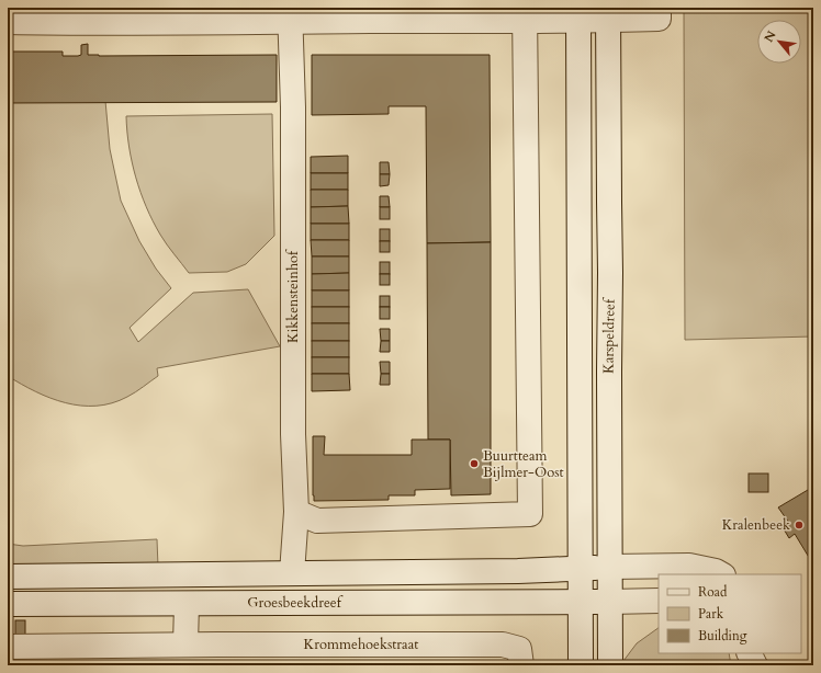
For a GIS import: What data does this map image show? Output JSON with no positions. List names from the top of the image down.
{
  "streets": {
    "street": [
      "Kikkensteinhof",
      "Karspeldreef",
      "Groesbeekdreef",
      "Krommehoekstraat"
    ]
  },
  "crossings": [
    ["Kikkensteinhof", "Groesbeekdreef"],
    ["Karspeldreef", "Groesbeekdreef"]
  ],
  "places": ["Buurtteam Bijlmer-Oost", "Kralenbeek"],
  "legend": ["Road", "Park", "Building"],
  "north": "top left"
}
